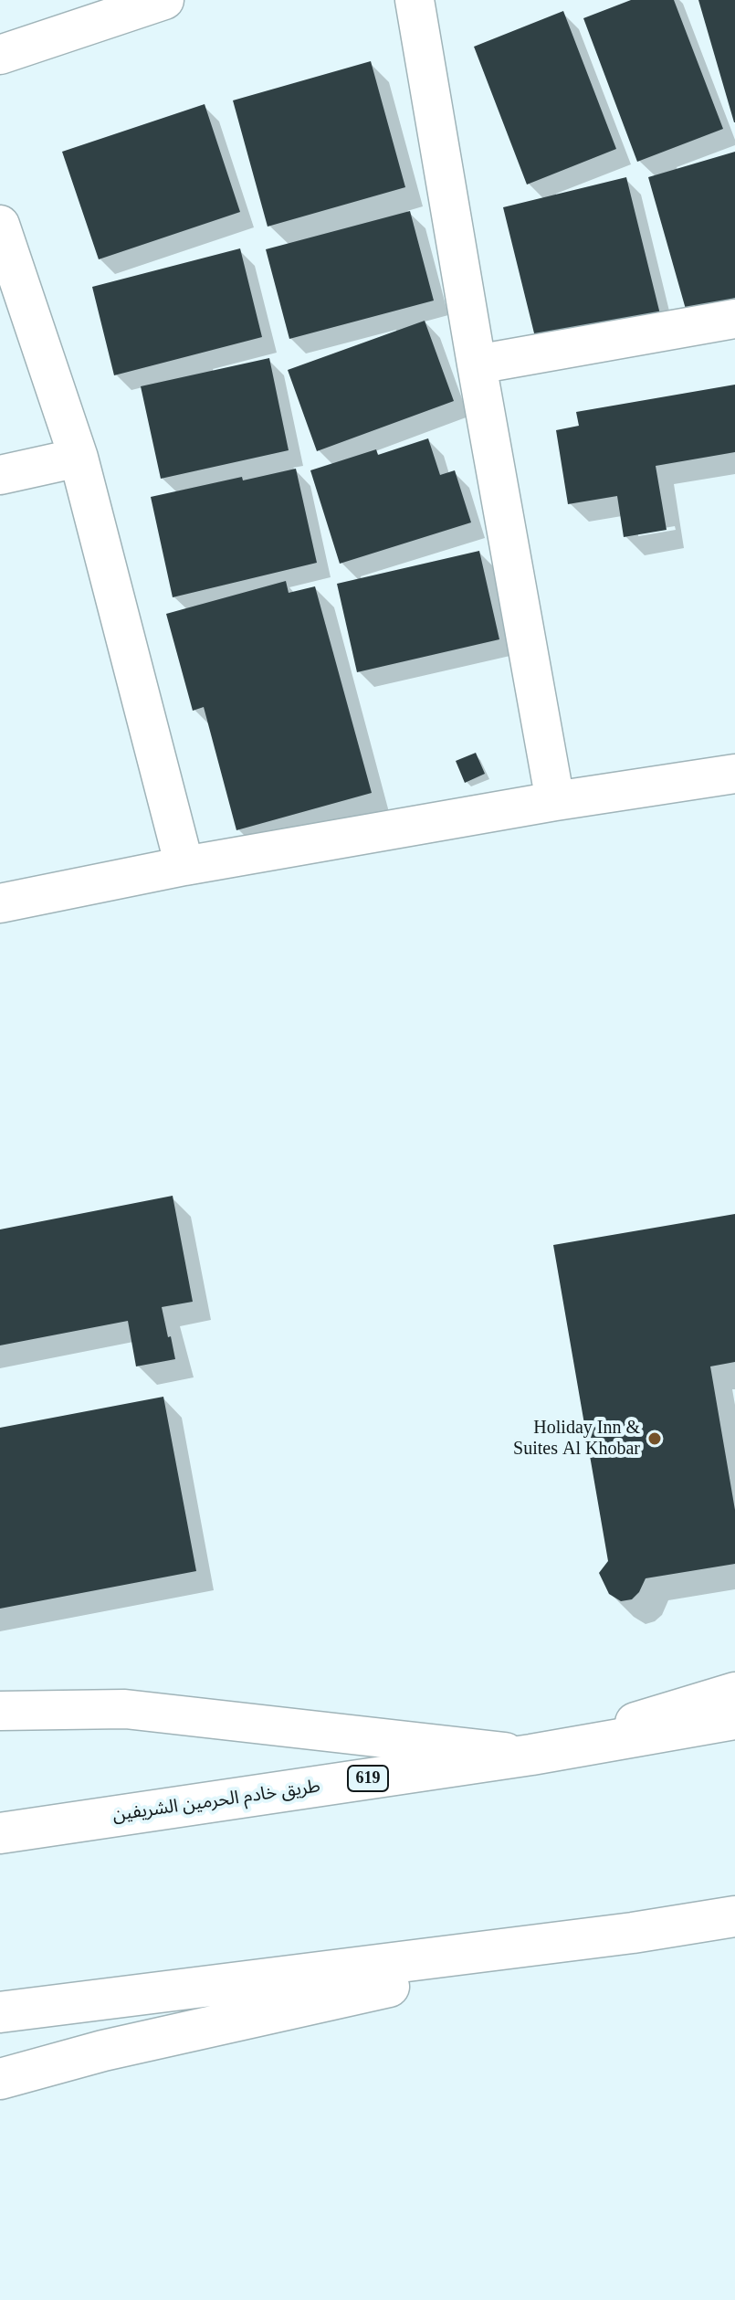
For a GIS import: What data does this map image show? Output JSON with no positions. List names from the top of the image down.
{
  "streets": {
    "main road": ["619", "طريق خادم الحرمين الشريفين"]
  },
  "places": ["Holiday Inn & Suites Al Khobar"]
}
